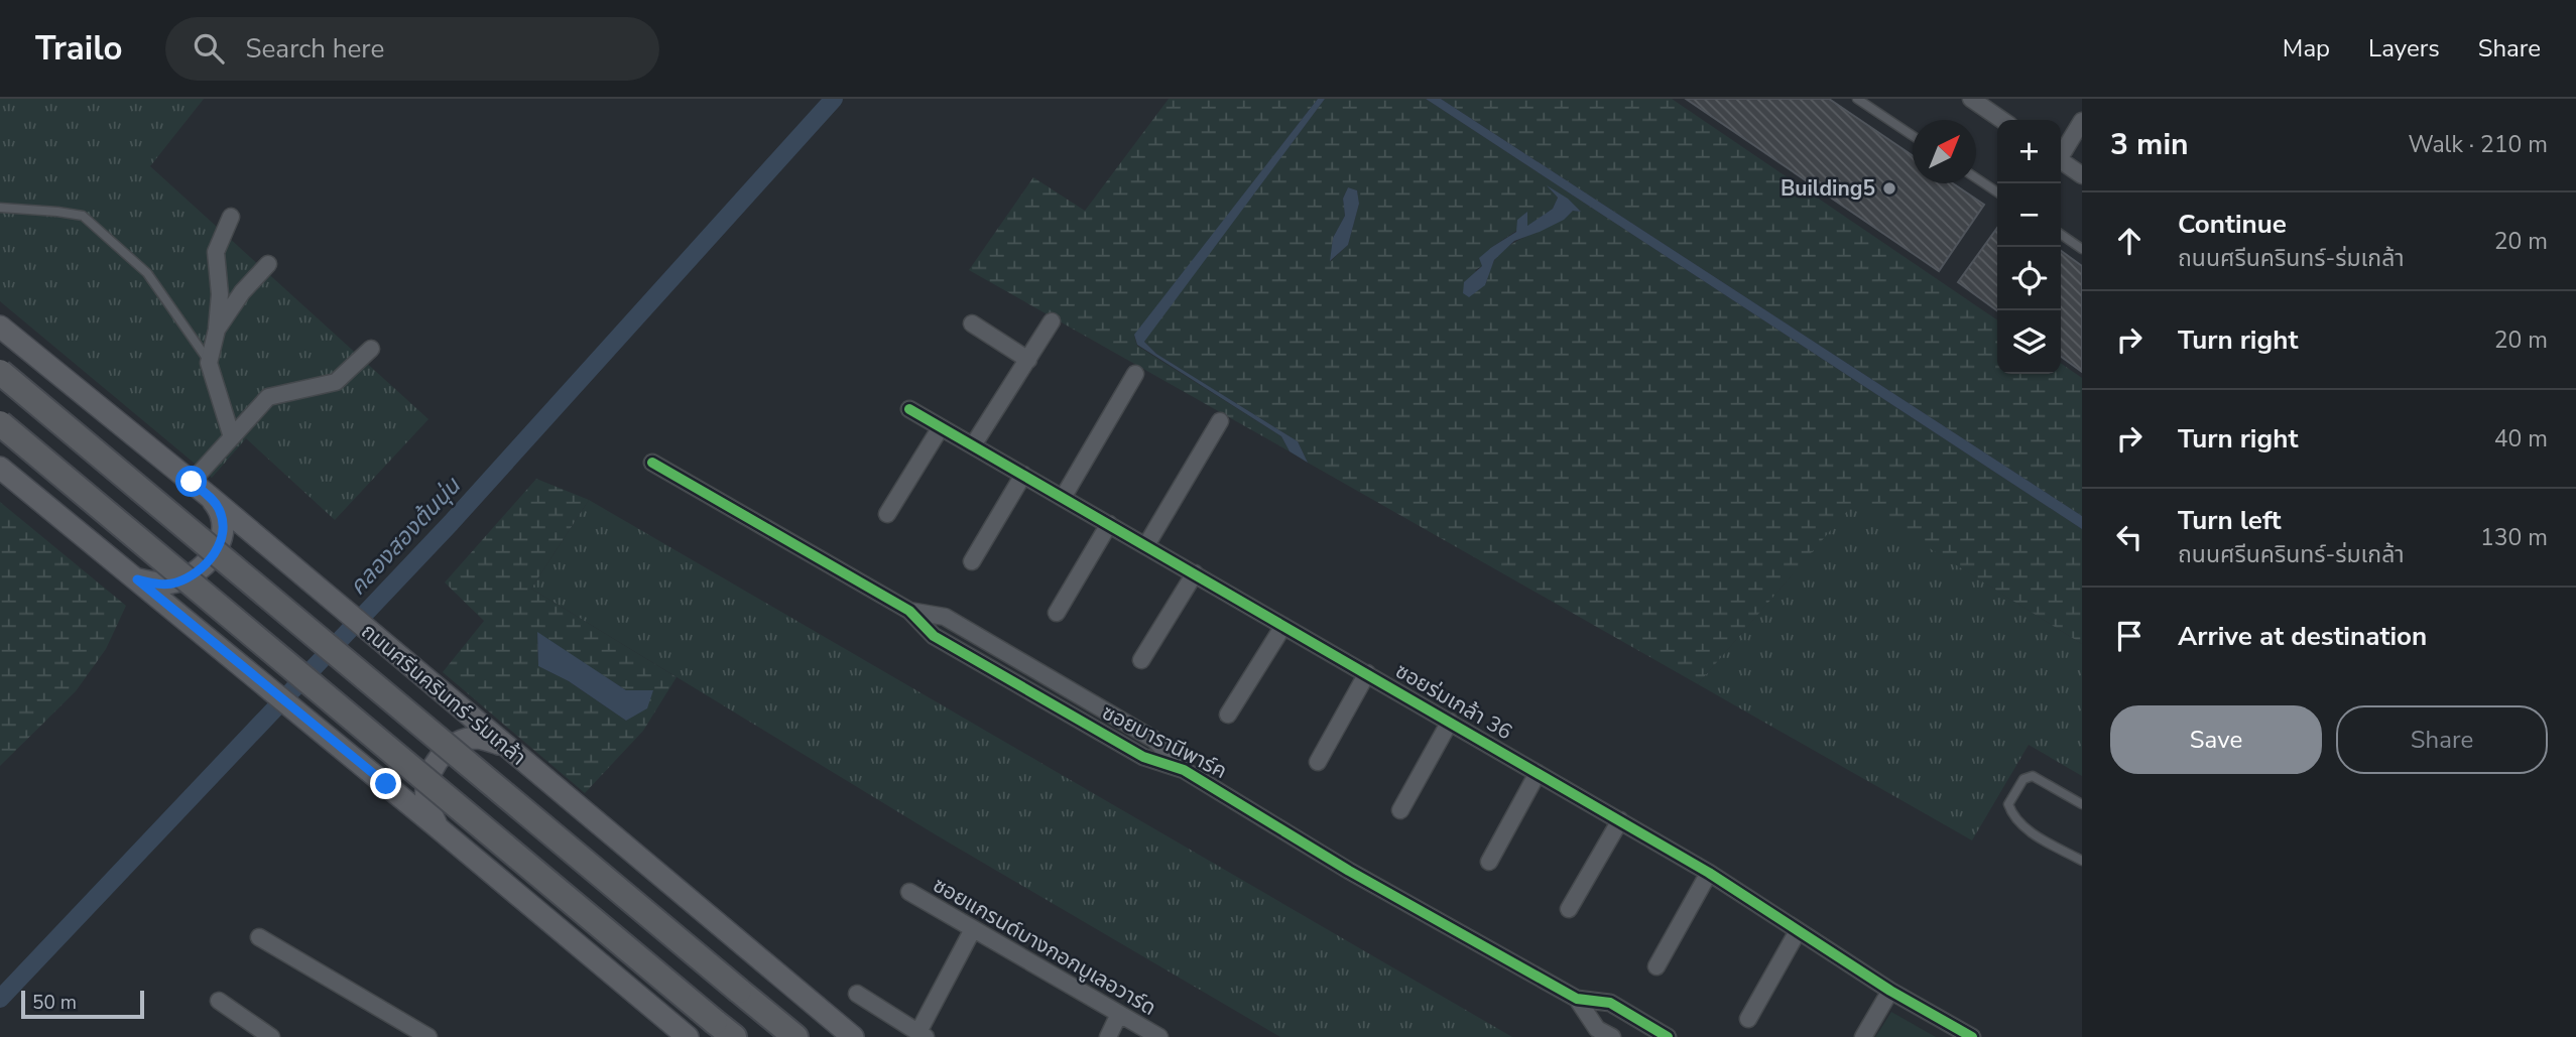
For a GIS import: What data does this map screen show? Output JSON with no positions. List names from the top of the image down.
{
  "streets": {
    "main road": ["ถนนศรีนครินทร์-ร่มเกล้า"],
    "street": ["ซอยร่มเกล้า 36", "ซอยบารานีพาร์ค", "ซอยแกรนด์บางกอกบูเลอวาร์ด"]
  },
  "water": ["คลองสองต้นนุ่น"],
  "places": ["Building5"],
  "scale_bar": "50 m",
  "north": "top right",
  "page": {
    "header": "Trailo",
    "search": "Search here",
    "nav": ["Map", "Layers", "Share"],
    "heading": ["3 min", "Walk · 210 m"],
    "map_buttons": ["+", "−"],
    "list": [
      ["Continue", "ถนนศรีนครินทร์-ร่มเกล้า", "20 m"],
      ["Turn right", "20 m"],
      ["Turn right", "40 m"],
      ["Turn left", "ถนนศรีนครินทร์-ร่มเกล้า", "130 m"],
      "Arrive at destination"
    ],
    "buttons": ["Save", "Share"],
    "scale": "50 m"
  }
}
